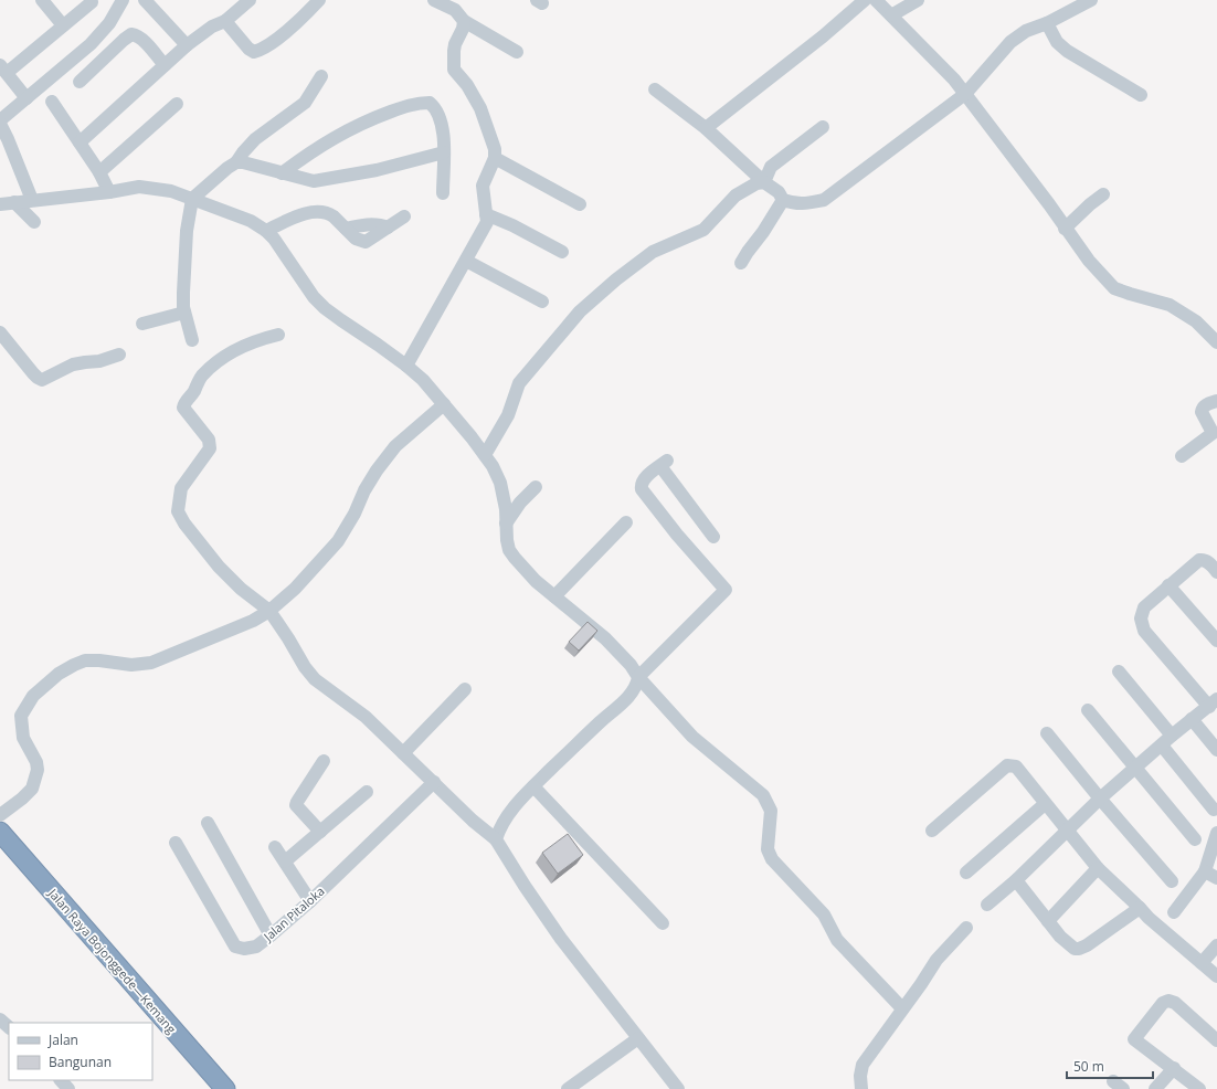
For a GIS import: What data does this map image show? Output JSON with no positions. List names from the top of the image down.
{
  "streets": {
    "highway": ["Jalan Raya Bojonggede—Kemang"],
    "street": ["Jalan Pitaloka"]
  },
  "legend": ["Jalan", "Bangunan"],
  "scale_bar": "50 m"
}
